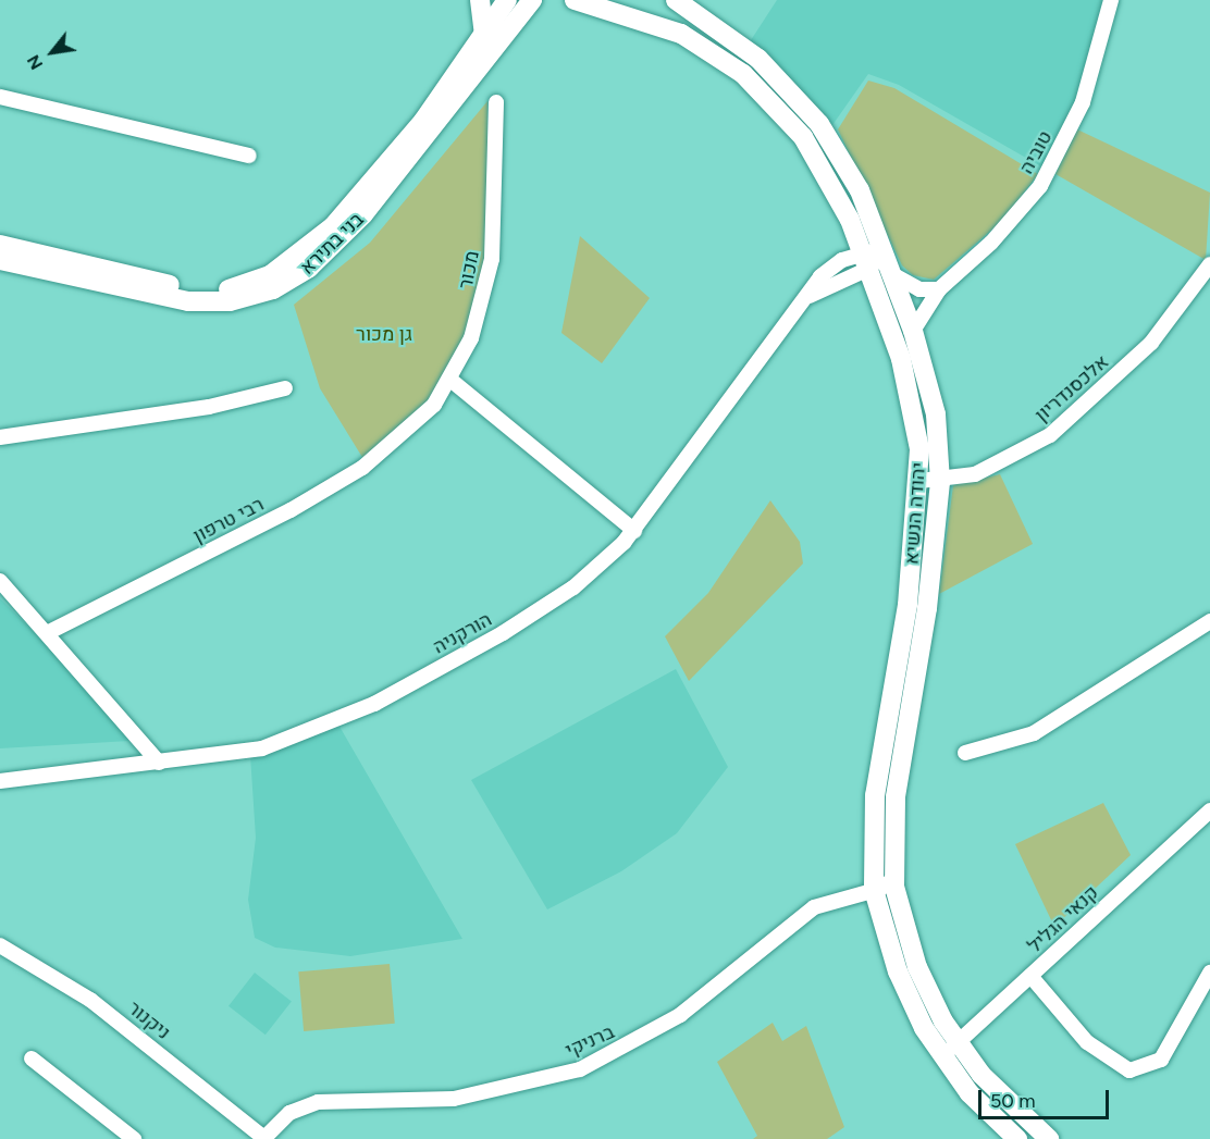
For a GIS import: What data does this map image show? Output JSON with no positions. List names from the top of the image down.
{
  "streets": {
    "street": [
      "טוביה",
      "בני בתירא",
      "מכור",
      "אלכסנדריון",
      "יהודה הנשיא",
      "רבי טרפון",
      "הורקניה",
      "קנאי הגליל",
      "ניקנור",
      "ברניקי"
    ]
  },
  "crossings": [
    ["טוביה", "יהודה הנשיא"],
    ["מכור", "רבי טרפון"],
    ["אלכסנדריון", "יהודה הנשיא"],
    ["יהודה הנשיא", "הורקניה"],
    ["יהודה הנשיא", "קנאי הגליל"],
    ["יהודה הנשיא", "ברניקי"],
    ["ניקנור", "ברניקי"]
  ],
  "parks": ["גן מכור"],
  "scale_bar": "50 m",
  "north": "bottom left"
}
